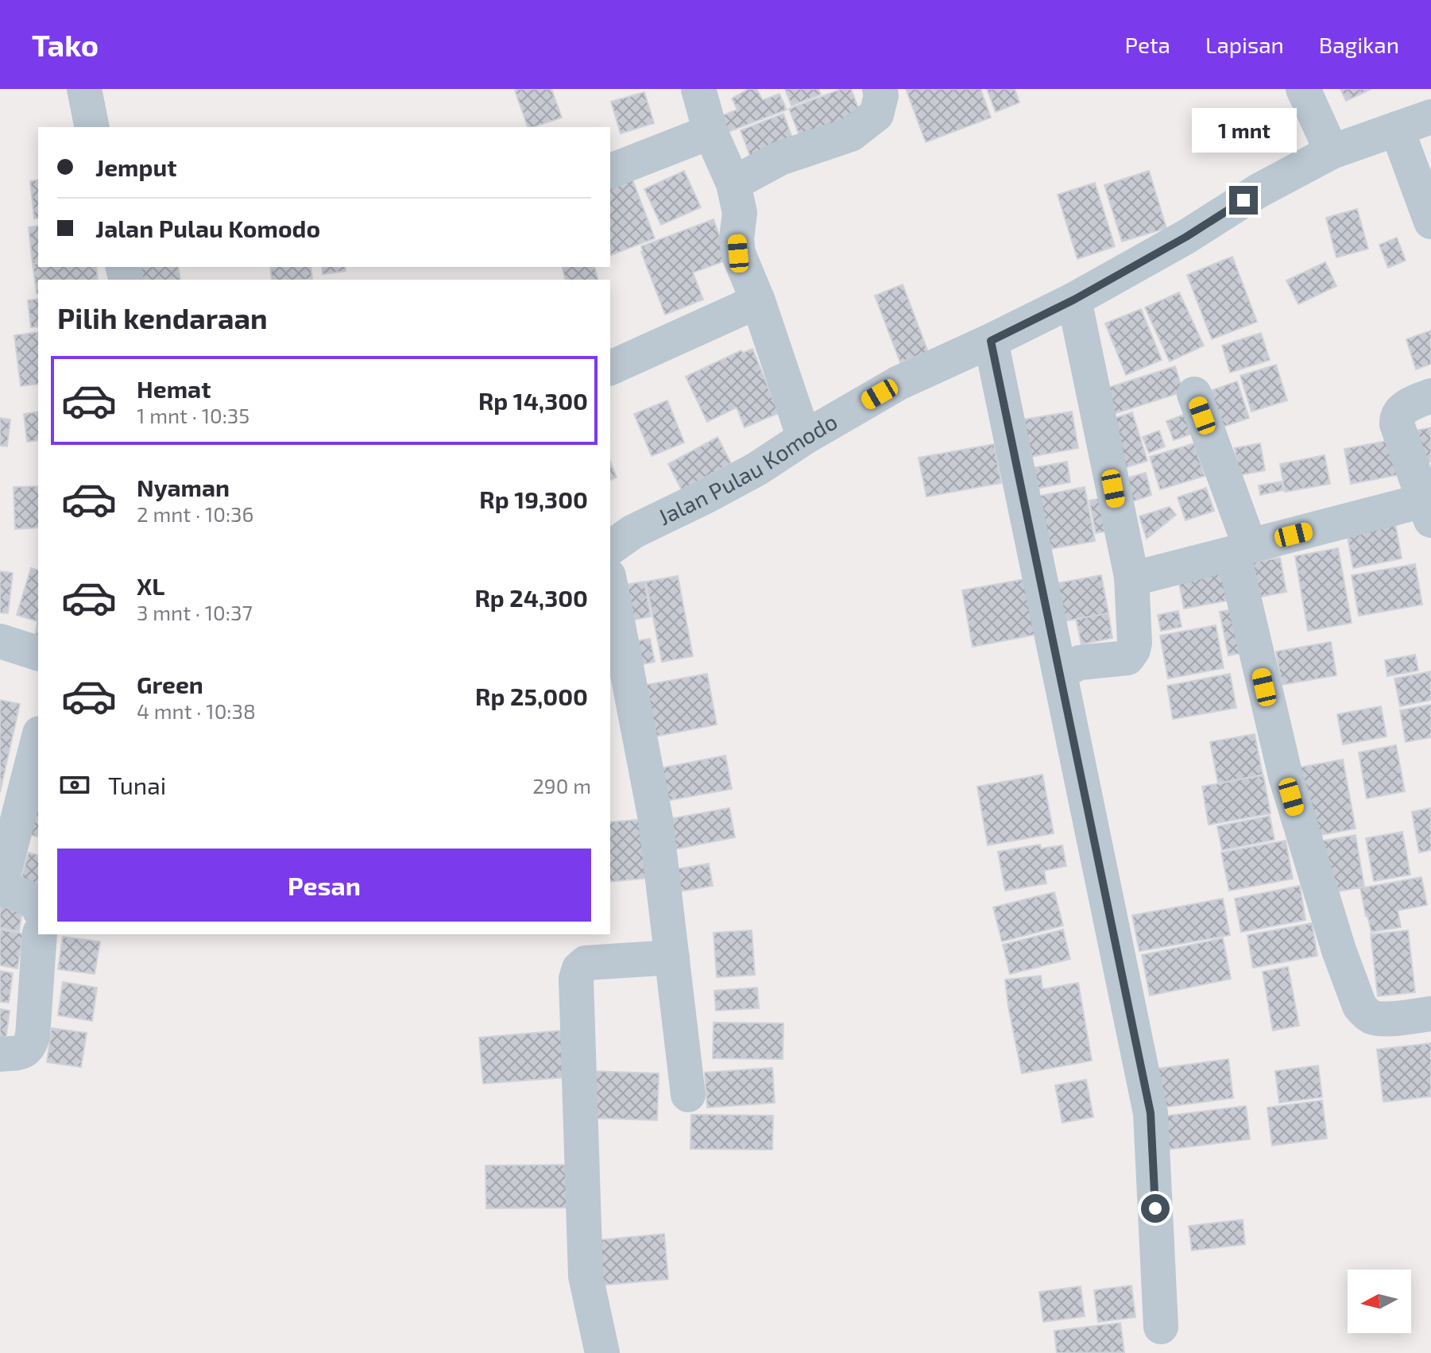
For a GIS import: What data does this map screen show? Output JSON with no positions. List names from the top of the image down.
{
  "streets": {
    "street": ["Jalan Pulau Komodo"]
  },
  "north": "left",
  "page": {
    "header": "Tako",
    "nav": ["Peta", "Lapisan", "Bagikan"],
    "bubble": "1 mnt",
    "banner": ["Jemput", "Jalan Pulau Komodo"],
    "heading": "Pilih kendaraan",
    "list": [
      {
        "name": "Hemat",
        "note": "1 mnt · 10:35",
        "value": "Rp 14,300"
      },
      {
        "name": "Nyaman",
        "note": "2 mnt · 10:36",
        "value": "Rp 19,300"
      },
      {
        "name": "XL",
        "note": "3 mnt · 10:37",
        "value": "Rp 24,300"
      },
      {
        "name": "Green",
        "note": "4 mnt · 10:38",
        "value": "Rp 25,000"
      }
    ],
    "pay": ["Tunai", "290 m"],
    "buttons": "Pesan"
  }
}
